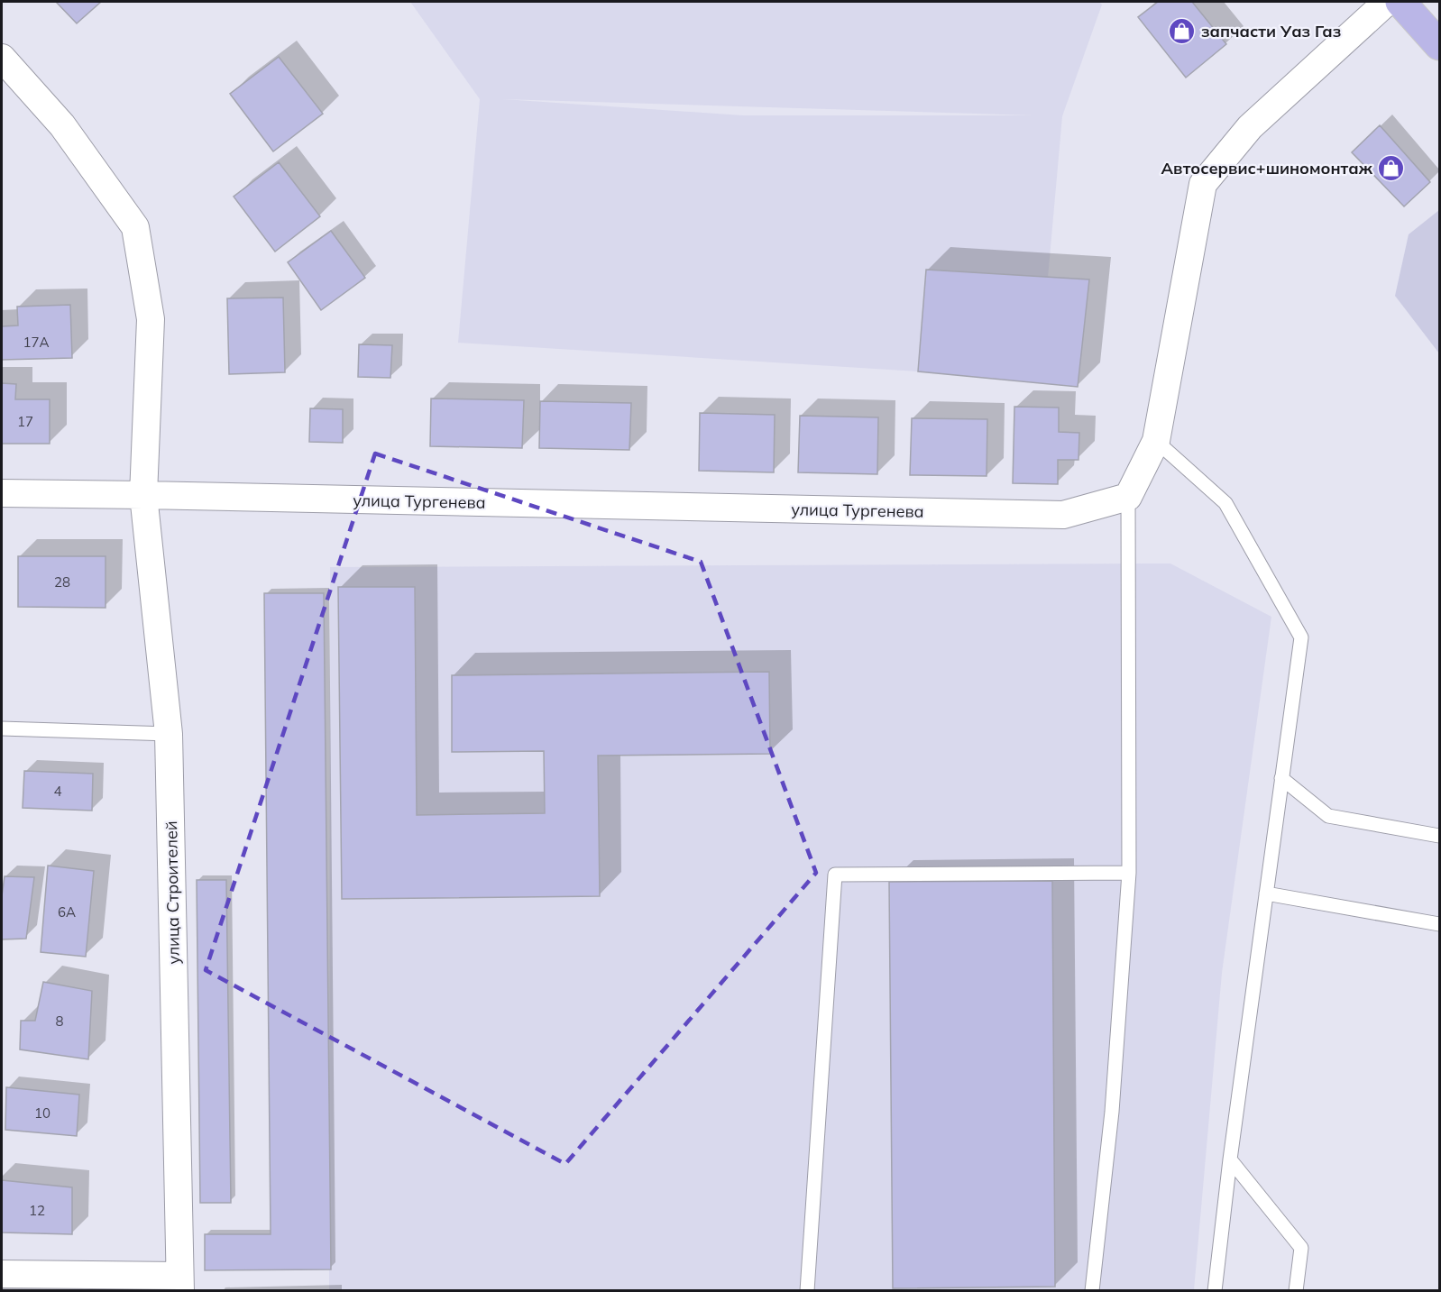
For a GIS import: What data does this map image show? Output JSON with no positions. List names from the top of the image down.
{
  "streets": {
    "street": ["улица Тургенева", "улица Строителей"]
  },
  "crossings": [
    ["улица Тургенева", "улица Строителей"]
  ],
  "places": {
    "shop": ["запчасти Уаз Газ", "Автосервис+шиномонтаж"]
  },
  "house_numbers": [
    "17А",
    "17",
    "28",
    "4",
    "6А",
    "8",
    "10",
    "12"
  ]
}
